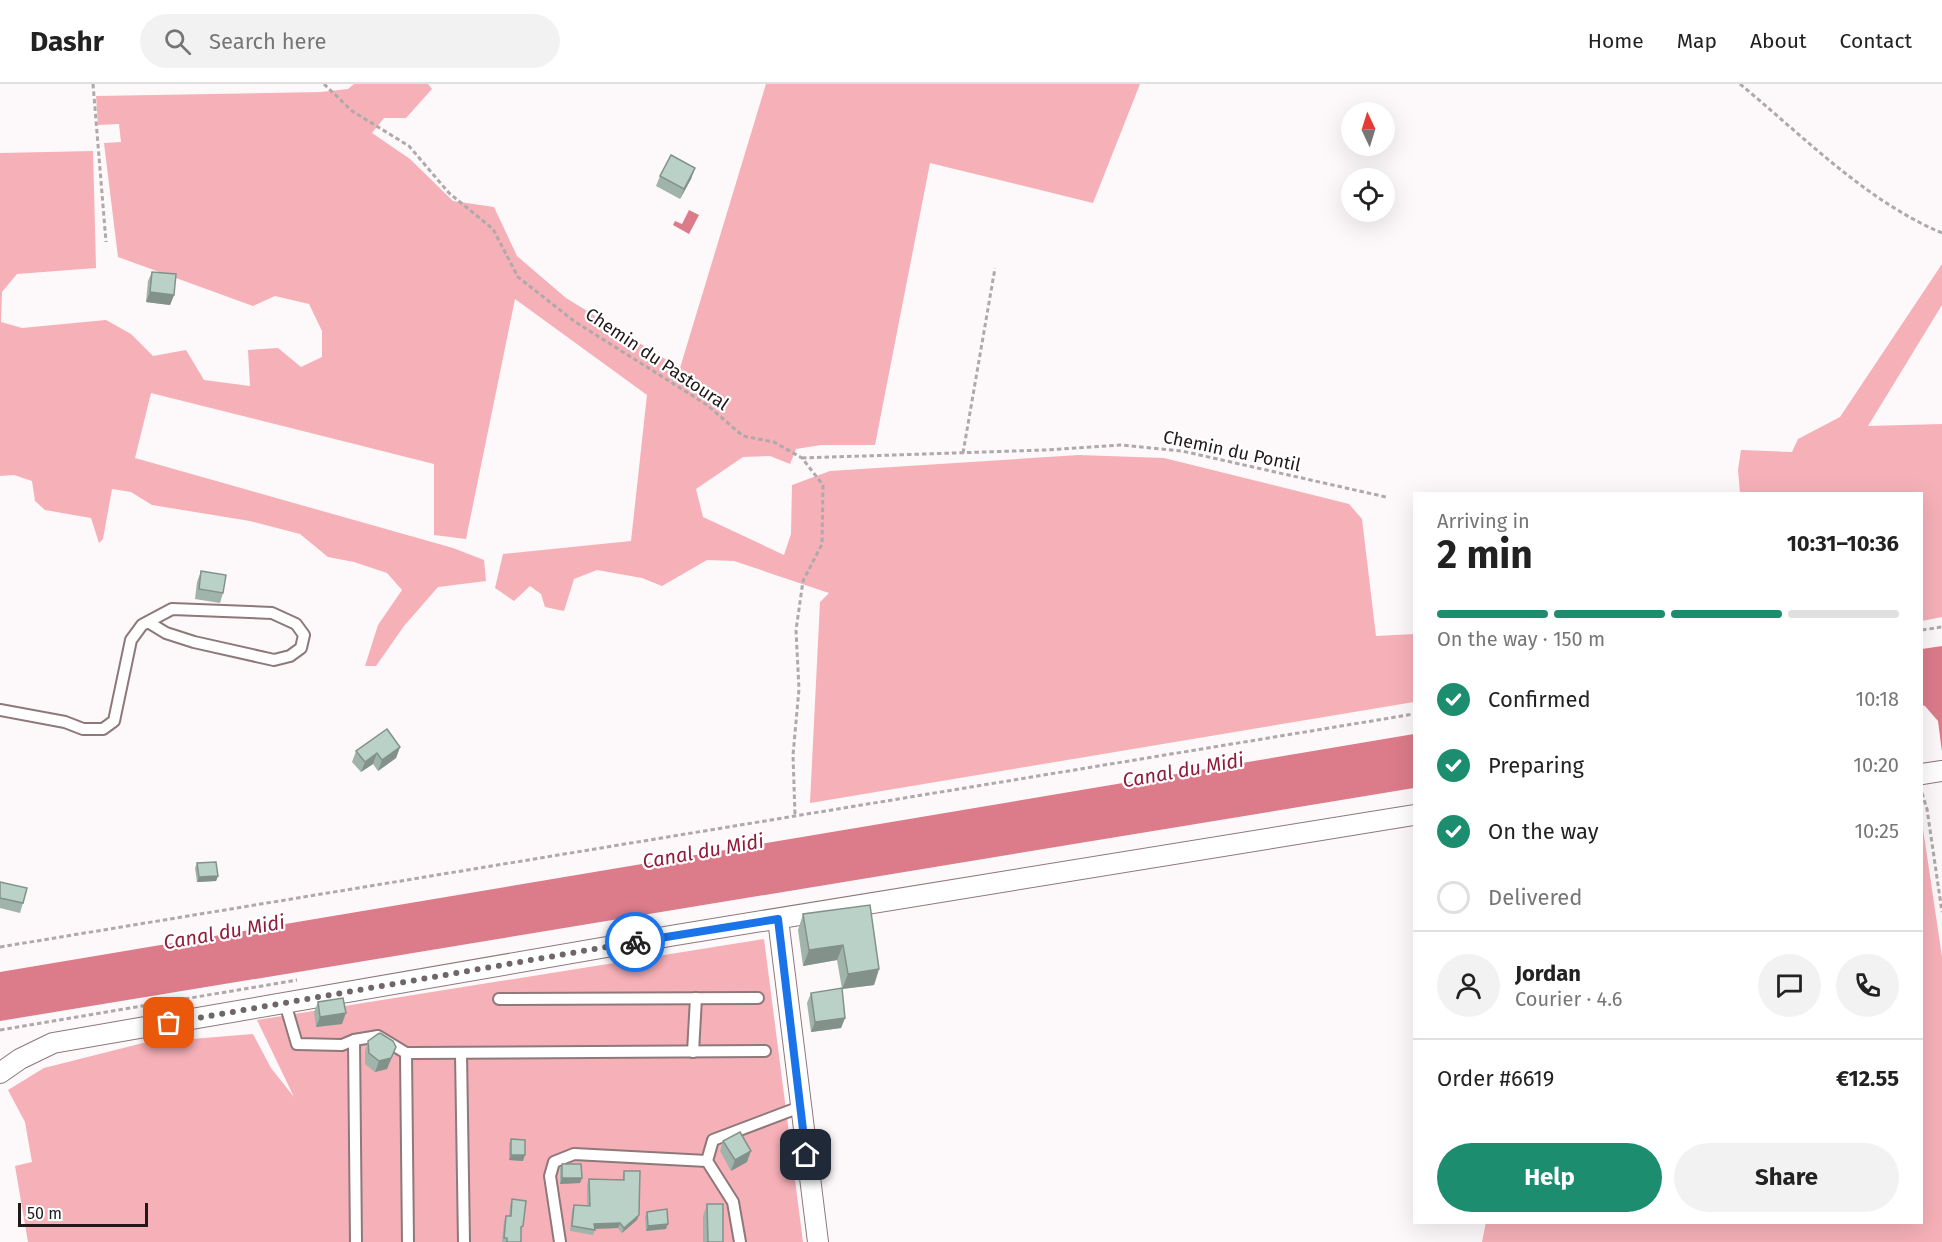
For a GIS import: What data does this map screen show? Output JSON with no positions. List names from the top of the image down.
{
  "streets": {
    "path": ["Chemin du Pastoural", "Chemin du Pontil"]
  },
  "crossings": [
    ["Chemin du Pastoural", "Chemin du Pontil"]
  ],
  "water": ["Canal du Midi"],
  "scale_bar": "50 m",
  "north": "top",
  "page": {
    "header": "Dashr",
    "search": "Search here",
    "nav": [
      "Home",
      "Map",
      "About",
      "Contact"
    ],
    "heading": ["2 min", "Arriving in", "10:31–10:36"],
    "panel": [
      "Jordan",
      "Courier · 4.6",
      "Order #6619",
      "€12.55"
    ],
    "bar": "On the way · 150 m",
    "list": [
      ["Confirmed", "10:18"],
      ["Preparing", "10:20"],
      ["On the way", "10:25"],
      "Delivered"
    ],
    "buttons": ["Help", "Share"],
    "scale": "50 m"
  }
}
